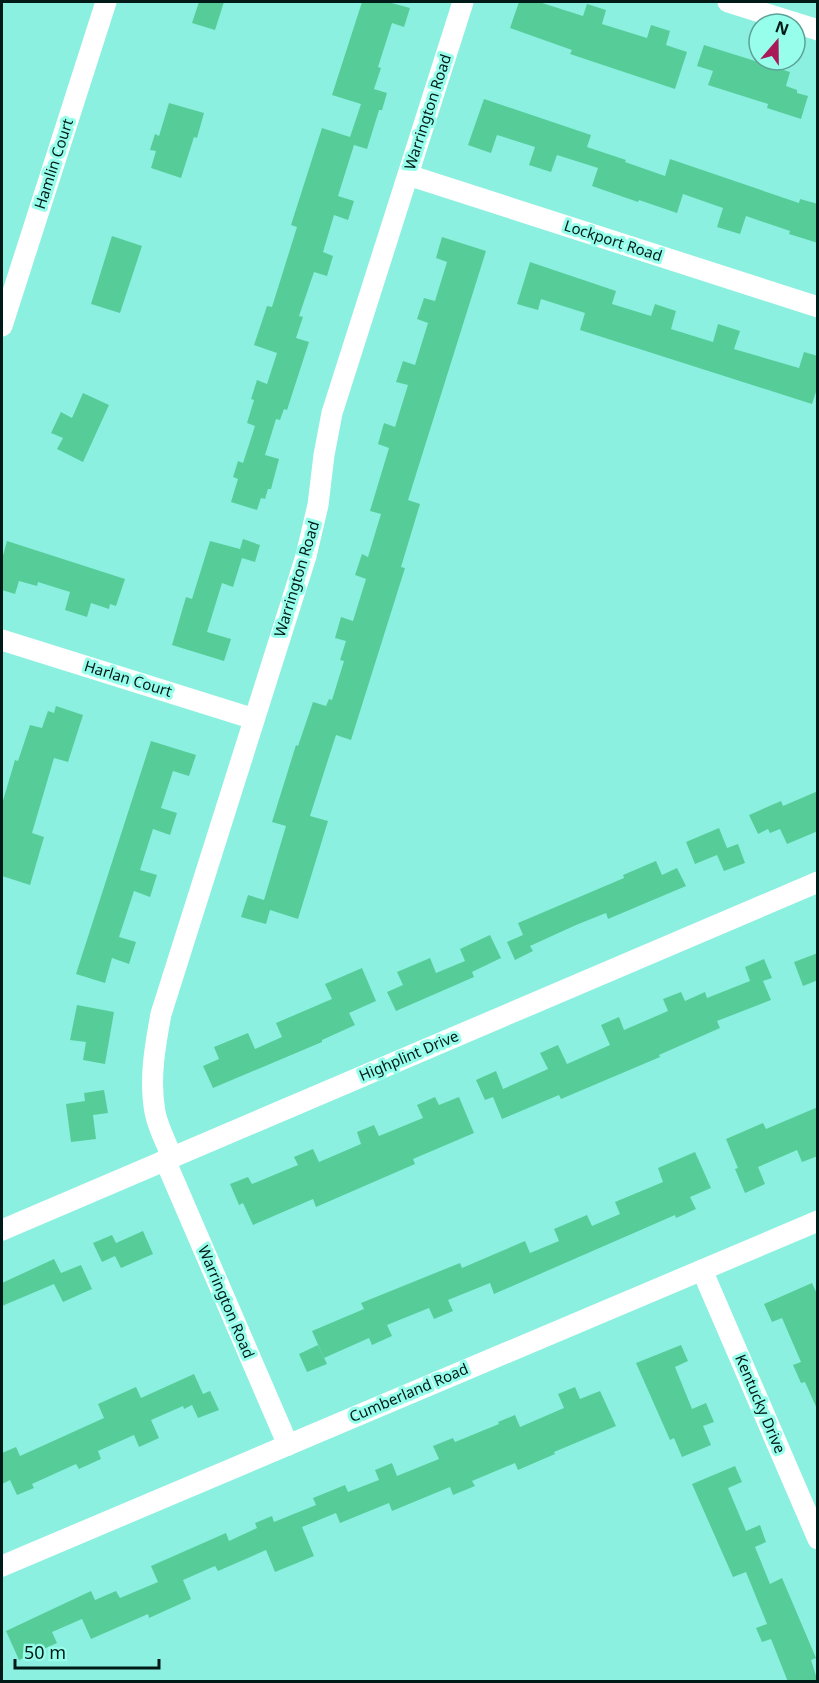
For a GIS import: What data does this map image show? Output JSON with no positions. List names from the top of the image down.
{
  "streets": {
    "street": [
      "Warrington Road",
      "Hamlin Court",
      "Lockport Road",
      "Harlan Court",
      "Highplint Drive",
      "Cumberland Road",
      "Kentucky Drive"
    ]
  },
  "crossings": [
    ["Warrington Road", "Lockport Road"],
    ["Warrington Road", "Harlan Court"],
    ["Warrington Road", "Highplint Drive"],
    ["Warrington Road", "Cumberland Road"],
    ["Cumberland Road", "Kentucky Drive"]
  ],
  "scale_bar": "50 m",
  "north": "top"
}
